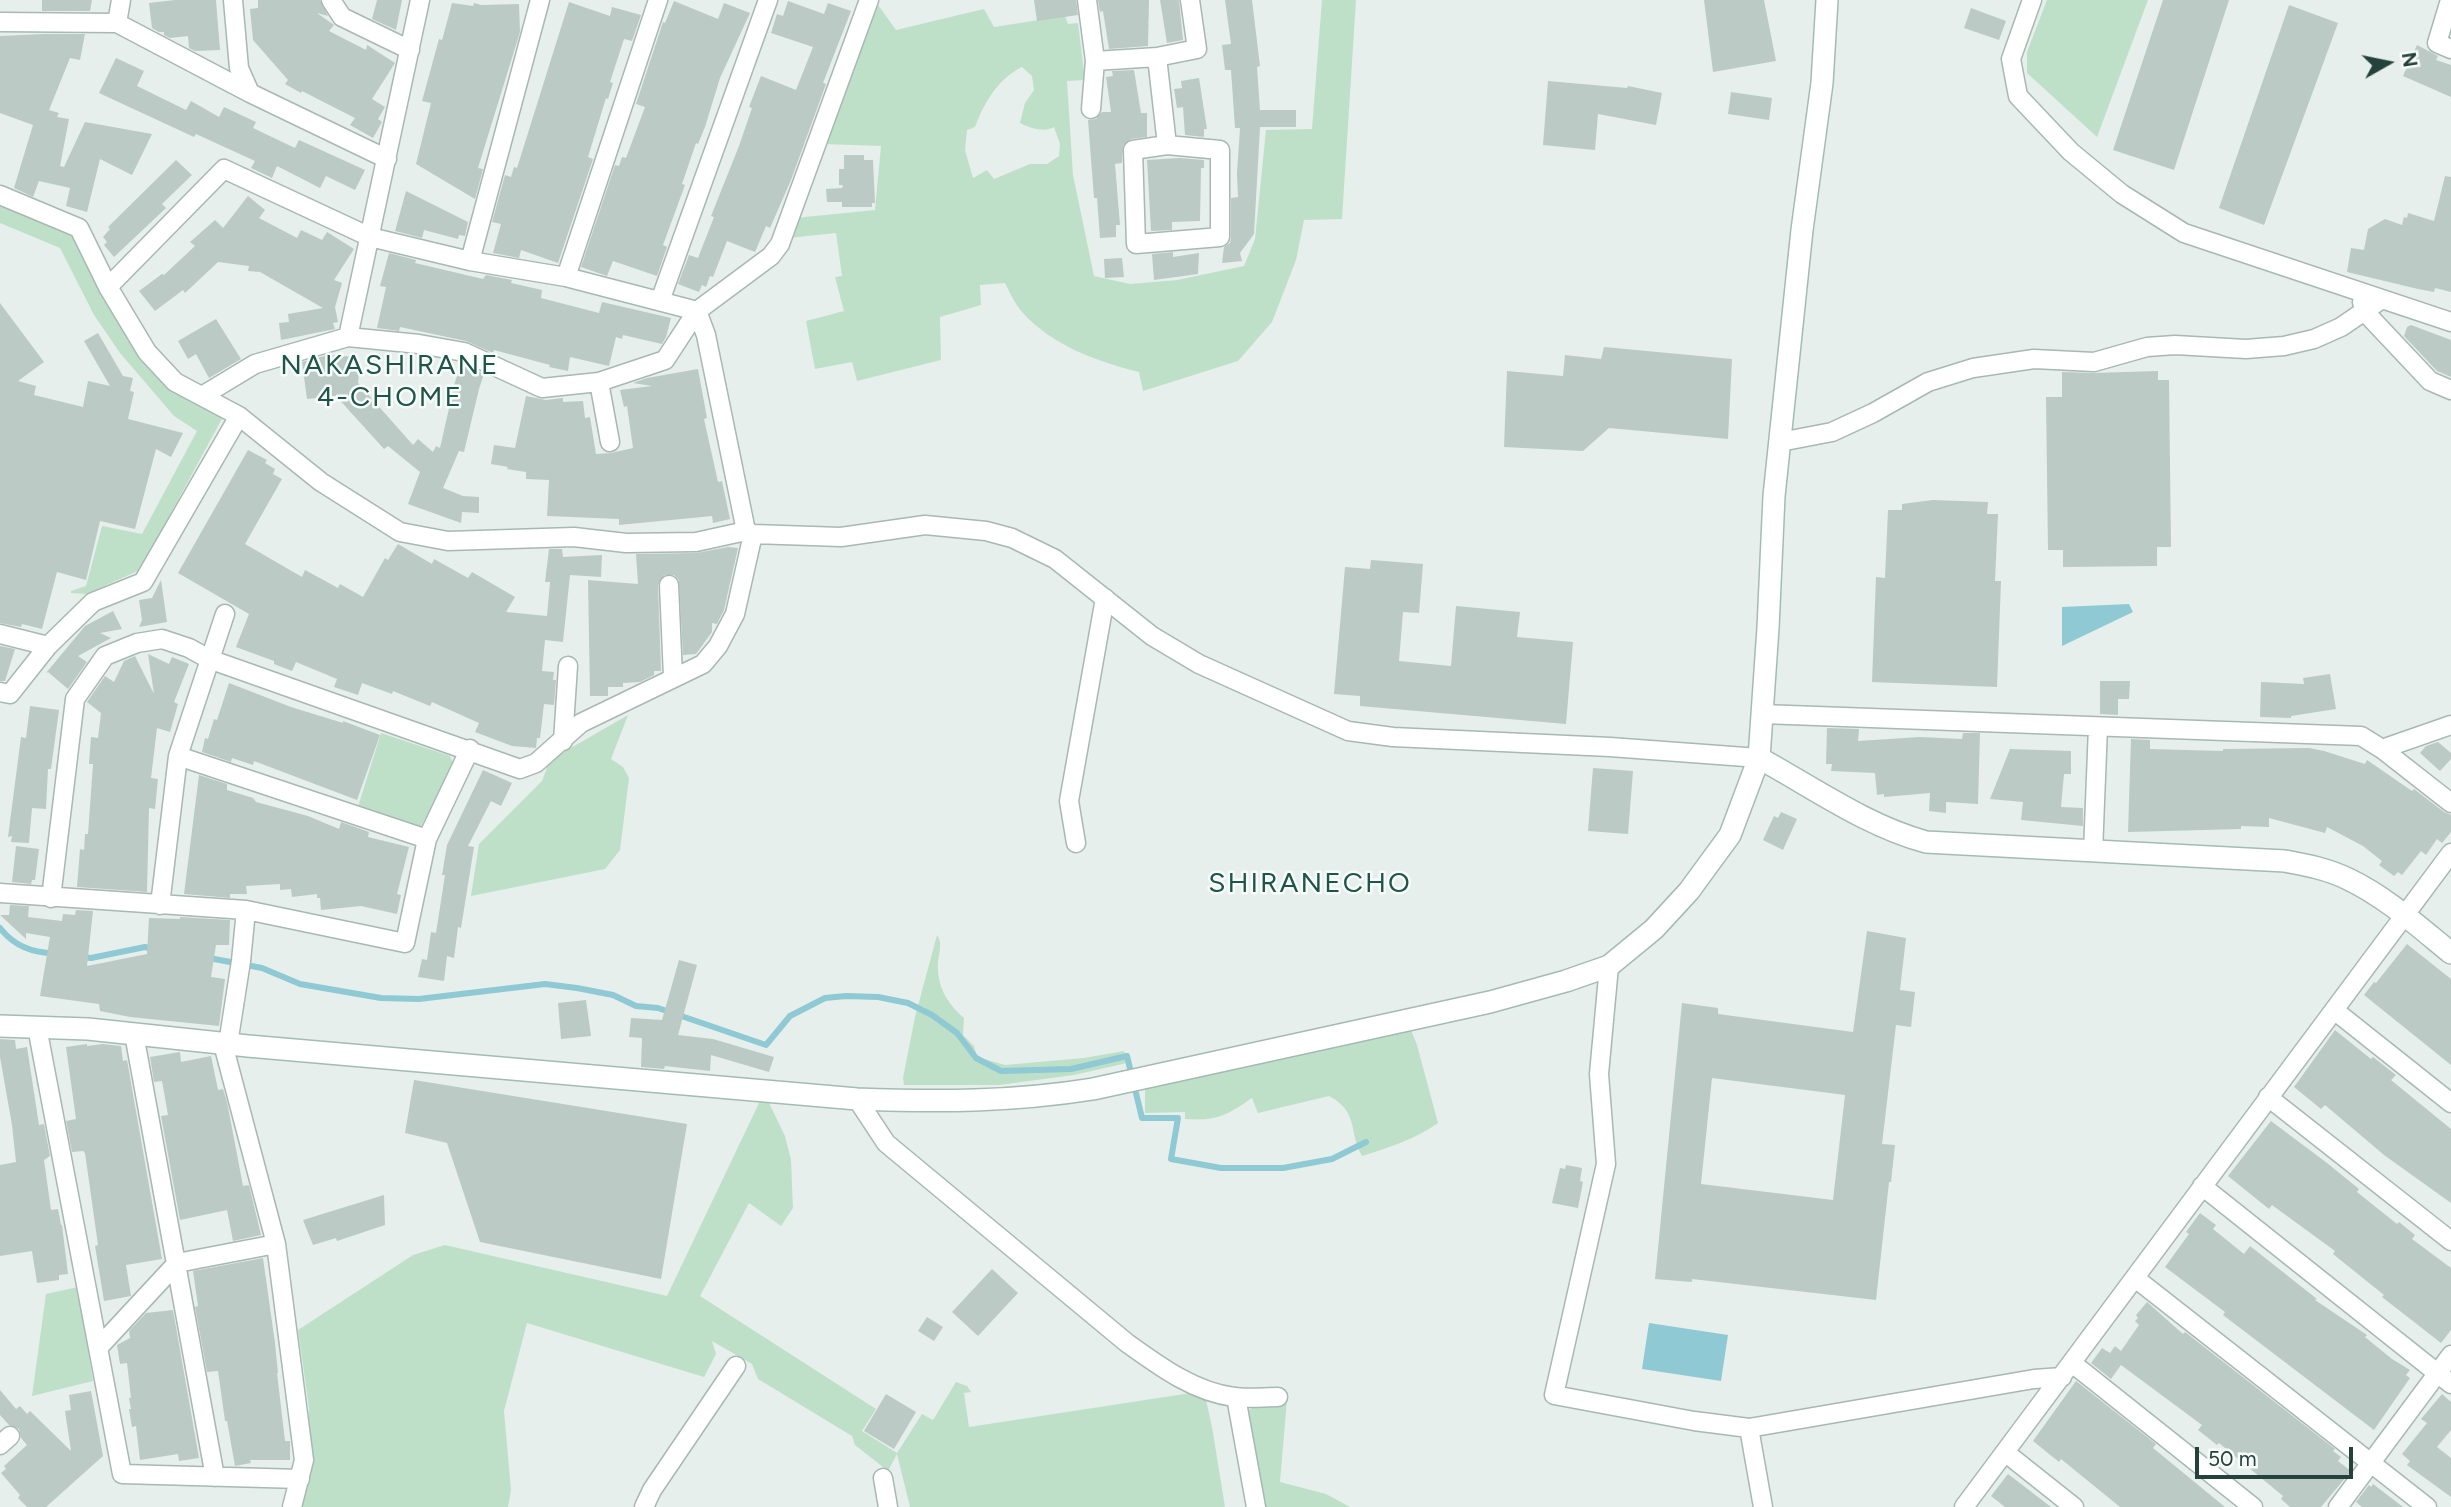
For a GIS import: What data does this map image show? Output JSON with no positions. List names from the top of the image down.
{
  "districts": ["NAKASHIRANE 4-CHOME", "SHIRANECHO"],
  "scale_bar": "50 m",
  "north": "right"
}
